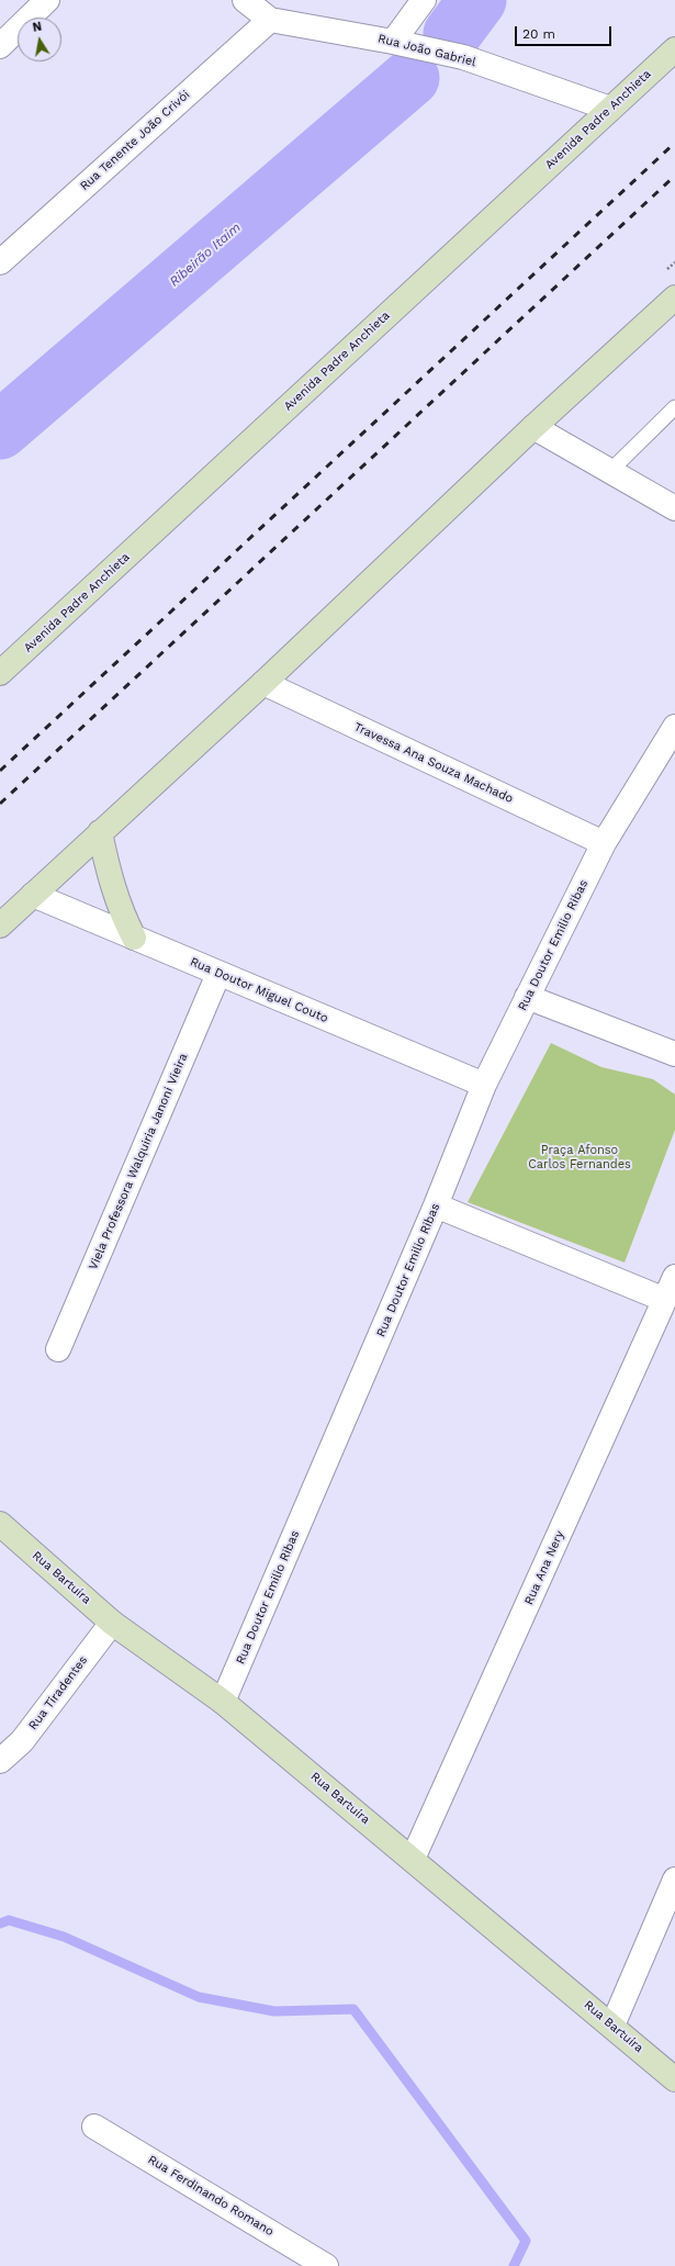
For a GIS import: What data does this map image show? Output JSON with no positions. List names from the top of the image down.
{
  "streets": {
    "main road": ["Avenida Padre Anchieta", "Rua Bartuíra"],
    "street": [
      "Rua João Gabriel",
      "Rua Tenente João Crivói",
      "Travessa Ana Souza Machado",
      "Rua Doutor Emilio Ribas",
      "Rua Doutor Miguel Couto",
      "Viela Professora Walquiria Janoni Vieira",
      "Rua Ana Nery",
      "Rua Tiradentes",
      "Rua Ferdinando Romano"
    ]
  },
  "crossings": [
    ["Rua João Gabriel", "Avenida Padre Anchieta"],
    ["Rua João Gabriel", "Rua Tenente João Crivói"],
    ["Travessa Ana Souza Machado", "Rua Doutor Emilio Ribas"],
    ["Rua Doutor Emilio Ribas", "Rua Doutor Miguel Couto"],
    ["Rua Doutor Emilio Ribas", "Rua Bartuíra"],
    ["Rua Doutor Miguel Couto", "Viela Professora Walquiria Janoni Vieira"],
    ["Rua Ana Nery", "Rua Bartuíra"],
    ["Rua Bartuíra", "Rua Tiradentes"]
  ],
  "water": ["Ribeirão Itaim"],
  "parks": ["Praça Afonso Carlos Fernandes"],
  "scale_bar": "20 m",
  "north": "top"
}
